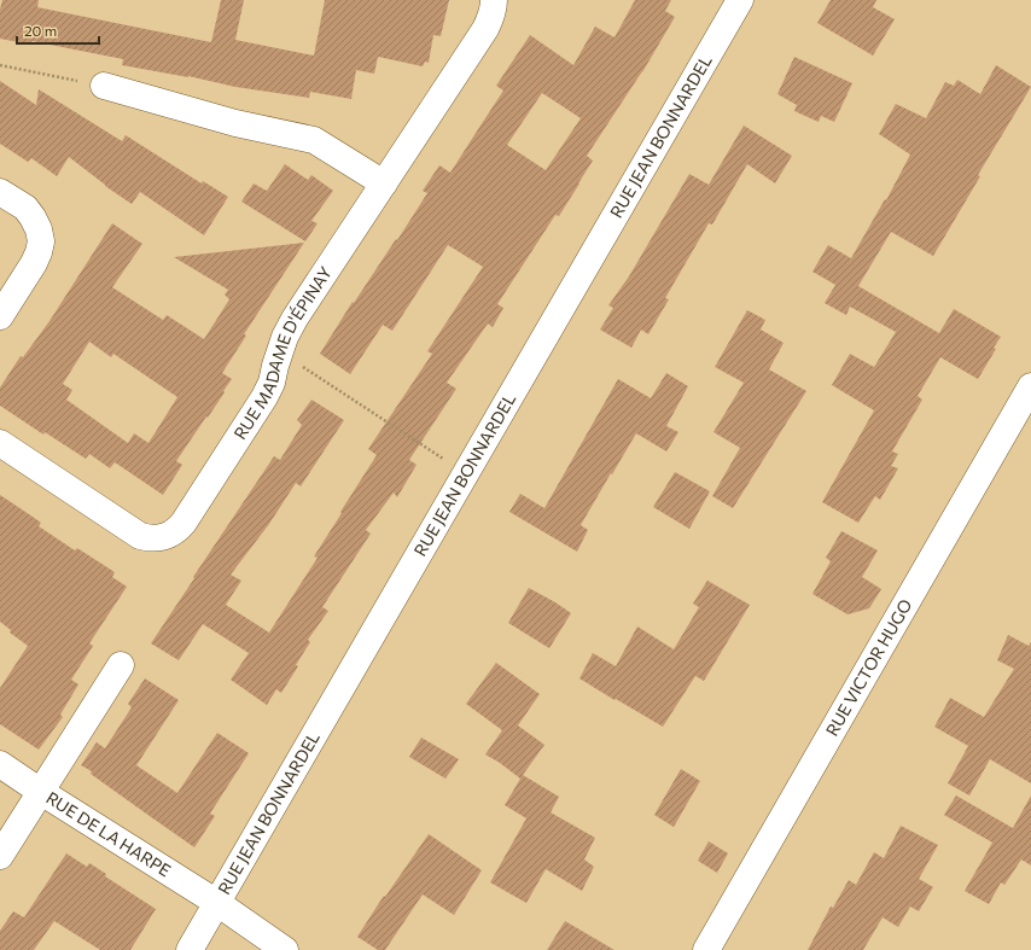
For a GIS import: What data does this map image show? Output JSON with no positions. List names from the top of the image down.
{
  "streets": {
    "street": [
      "RUE JEAN BONNARDEL",
      "RUE MADAME D'ÉPINAY",
      "RUE VICTOR HUGO",
      "RUE DE LA HARPE"
    ]
  },
  "crossings": [
    ["RUE JEAN BONNARDEL", "RUE DE LA HARPE"]
  ],
  "scale_bar": "20 m"
}
